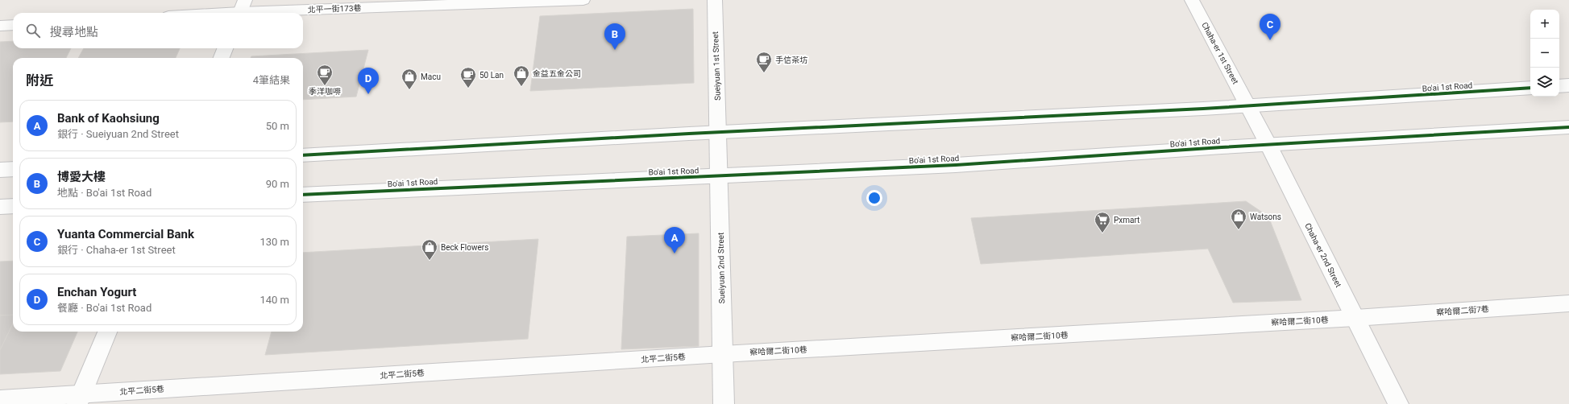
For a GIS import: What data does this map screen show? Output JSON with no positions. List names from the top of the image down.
{
  "streets": {
    "main road": [
      "Chaha-er 1st Street",
      "Sueiyuan 1st Street",
      "Bo'ai 1st Road",
      "Chaha-er 2nd Street",
      "Sueiyuan 2nd Street"
    ],
    "lane": [
      "北平一街173巷",
      "察哈爾二街7巷",
      "察哈爾二街10巷",
      "北平二街5巷"
    ]
  },
  "crossings": [
    ["Chaha-er 1st Street", "Bo'ai 1st Road"],
    ["Chaha-er 1st Street", "Chaha-er 2nd Street"],
    ["Sueiyuan 1st Street", "Bo'ai 1st Road"],
    ["Sueiyuan 1st Street", "Sueiyuan 2nd Street"],
    ["Bo'ai 1st Road", "Chaha-er 2nd Street"],
    ["Bo'ai 1st Road", "Sueiyuan 2nd Street"],
    ["Chaha-er 2nd Street", "察哈爾二街7巷"],
    ["Chaha-er 2nd Street", "察哈爾二街10巷"],
    ["Sueiyuan 2nd Street", "察哈爾二街10巷"],
    ["Sueiyuan 2nd Street", "北平二街5巷"],
    ["察哈爾二街7巷", "察哈爾二街10巷"],
    ["察哈爾二街10巷", "北平二街5巷"]
  ],
  "places": {
    "cafe": ["手信茶坊", "季洋咖啡", "50 Lan"],
    "shop": [
      "金益五金公司",
      "Macu",
      "Watsons",
      "Beck Flowers"
    ],
    "supermarket": ["Pxmart"]
  },
  "page": {
    "map_buttons": ["+", "−"],
    "search": "搜尋地點",
    "pins": [
      "C",
      "B",
      "D",
      "A"
    ],
    "heading": ["附近", "4筆結果"],
    "list": [
      {
        "mark": "A",
        "name": "Bank of Kaohsiung",
        "note": "銀行 · Sueiyuan 2nd Street",
        "value": "50 m"
      },
      {
        "mark": "B",
        "name": "博愛大樓",
        "note": "地點 · Bo'ai 1st Road",
        "value": "90 m"
      },
      {
        "mark": "C",
        "name": "Yuanta Commercial Bank",
        "note": "銀行 · Chaha-er 1st Street",
        "value": "130 m"
      },
      {
        "mark": "D",
        "name": "Enchan Yogurt",
        "note": "餐廳 · Bo'ai 1st Road",
        "value": "140 m"
      }
    ]
  }
}
